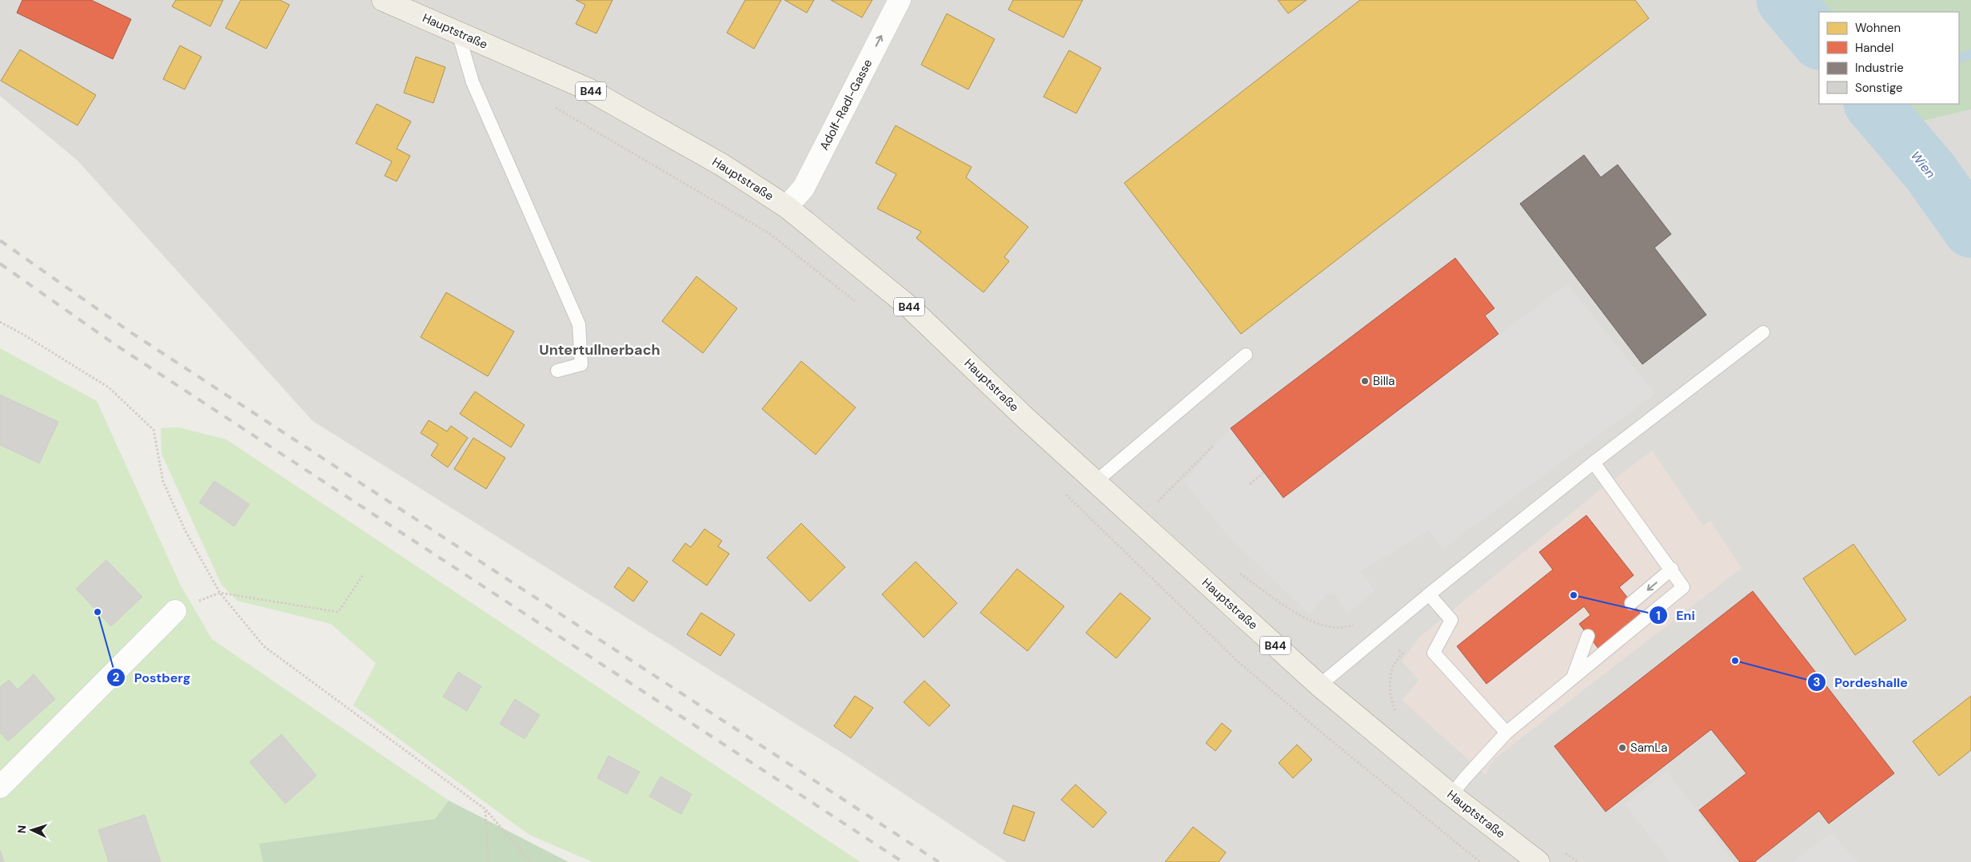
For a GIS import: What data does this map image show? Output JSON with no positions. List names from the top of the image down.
{
  "streets": {
    "main road": ["Hauptstraße", "B44"],
    "street": ["Adolf-Radl-Gasse"]
  },
  "crossings": [
    ["Hauptstraße", "Adolf-Radl-Gasse"]
  ],
  "one_way": ["Adolf-Radl-Gasse"],
  "districts": ["Untertullnerbach"],
  "water": ["Wien"],
  "places": [
    "Billa",
    "Eni",
    "Postberg",
    "Pordeshalle",
    "SamLa"
  ],
  "legend": [
    "Wohnen",
    "Handel",
    "Industrie",
    "Sonstige"
  ],
  "north": "left"
}
